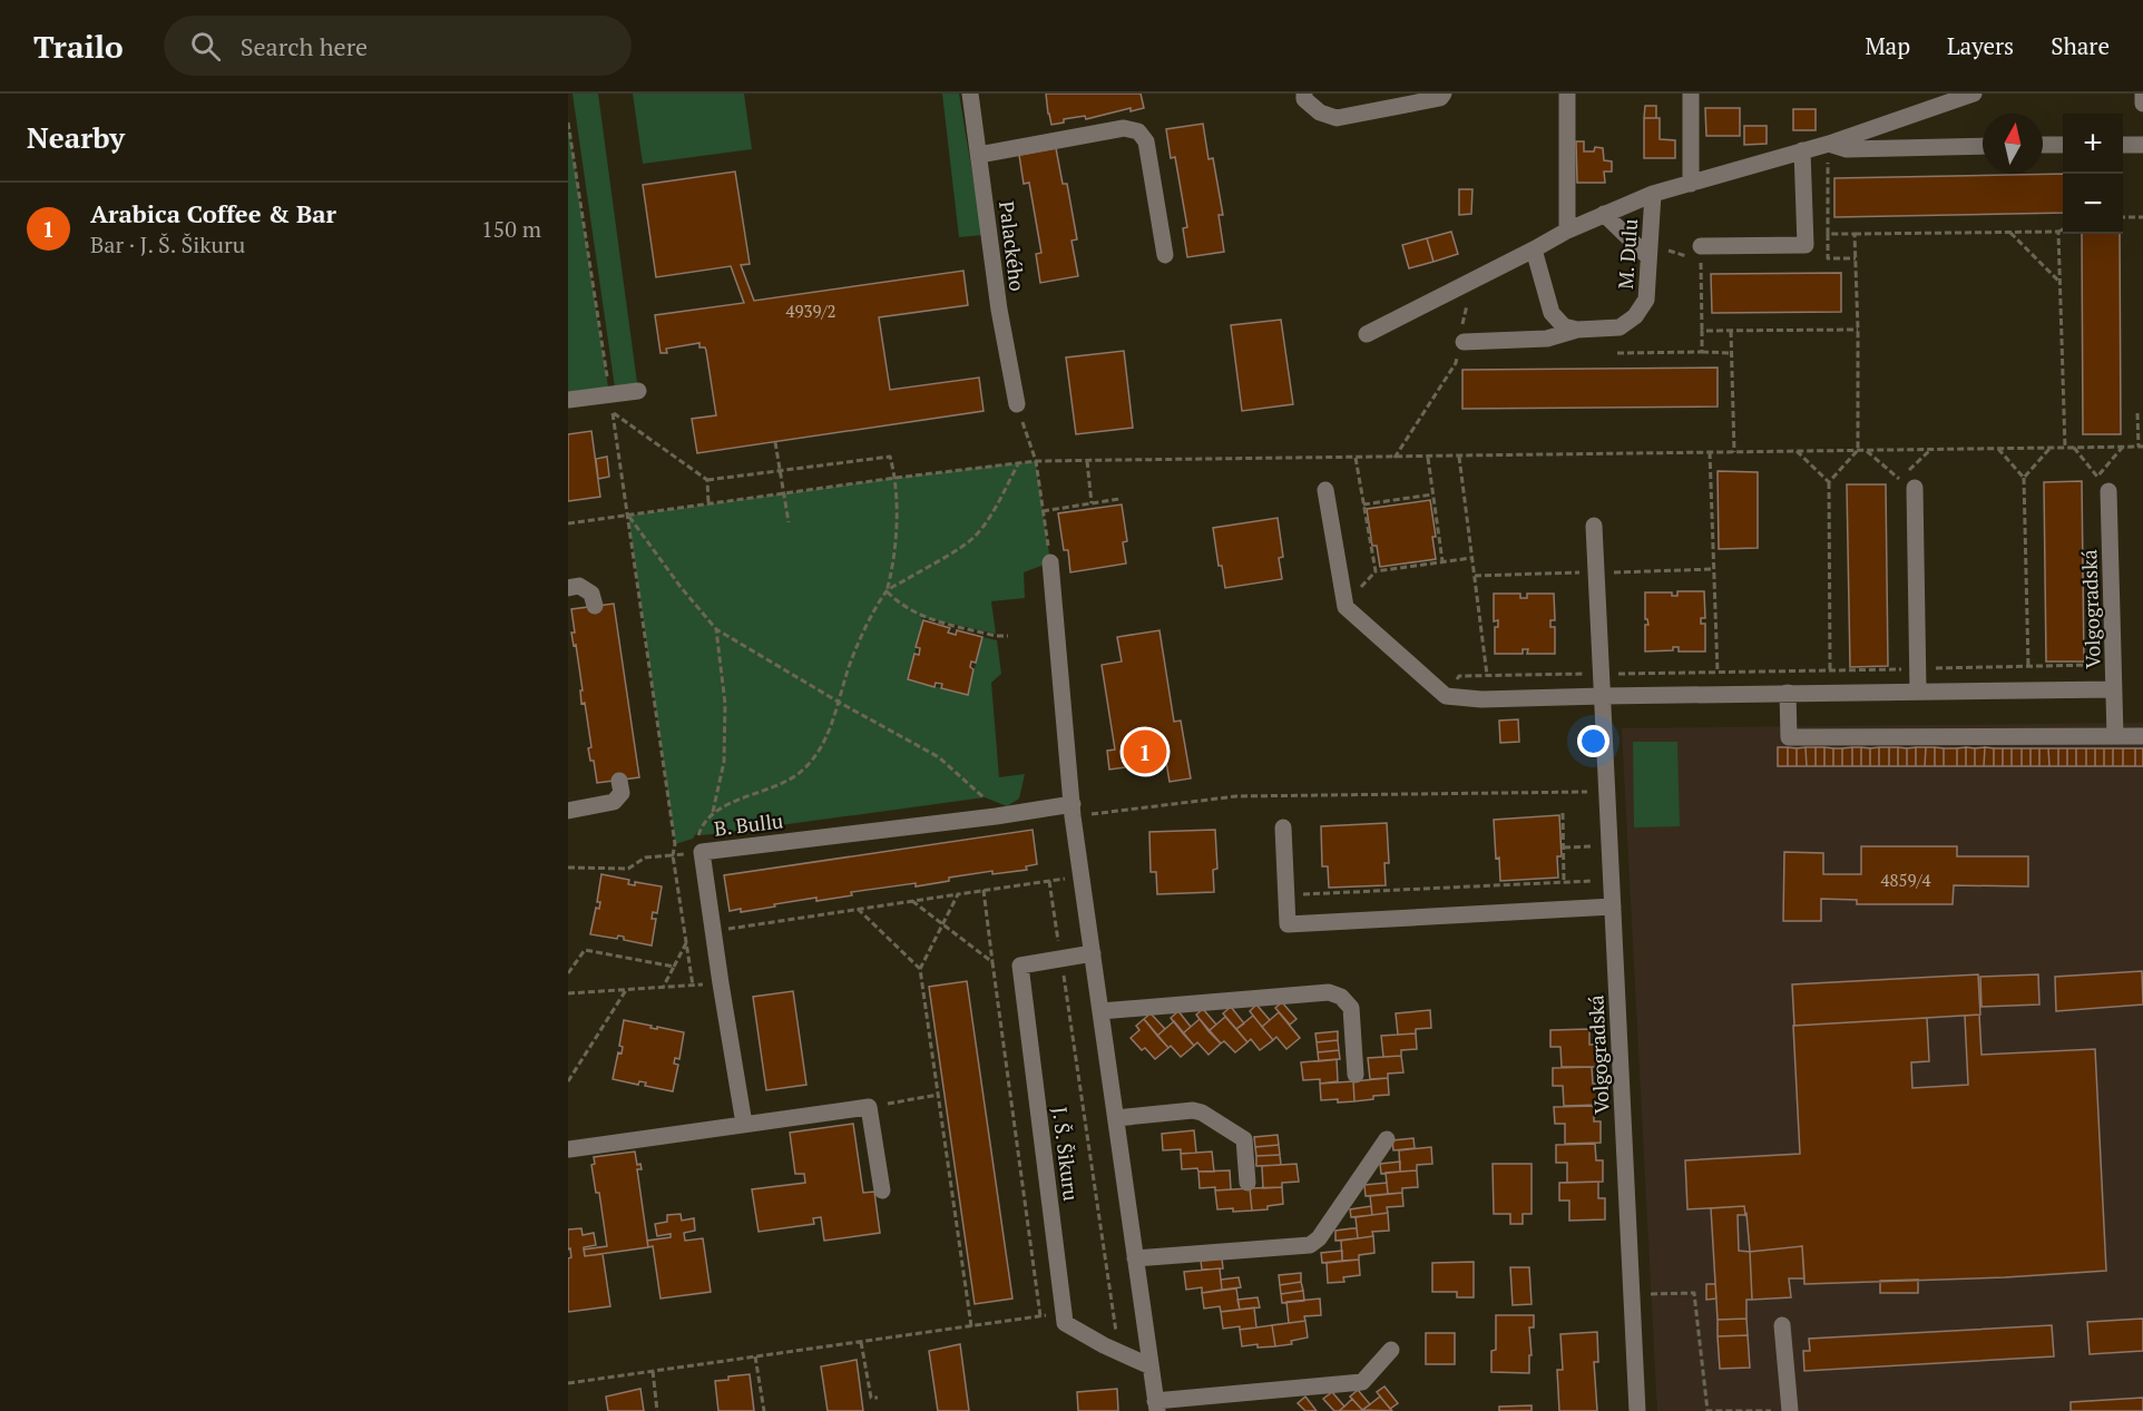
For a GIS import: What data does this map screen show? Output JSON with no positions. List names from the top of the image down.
{
  "streets": {
    "street": [
      "Palackého",
      "M. Dulu",
      "Volgogradská",
      "B. Bullu",
      "J. Š. Šikuru"
    ]
  },
  "house_numbers": ["4939/2", "4859/4"],
  "north": "top",
  "page": {
    "header": "Trailo",
    "search": "Search here",
    "nav": ["Map", "Layers", "Share"],
    "heading": "Nearby",
    "map_buttons": ["+", "−"],
    "list": [
      {
        "mark": "1",
        "name": "Arabica Coffee & Bar",
        "note": "Bar · J. Š. Šikuru",
        "value": "150 m"
      }
    ],
    "pins": "1"
  }
}
